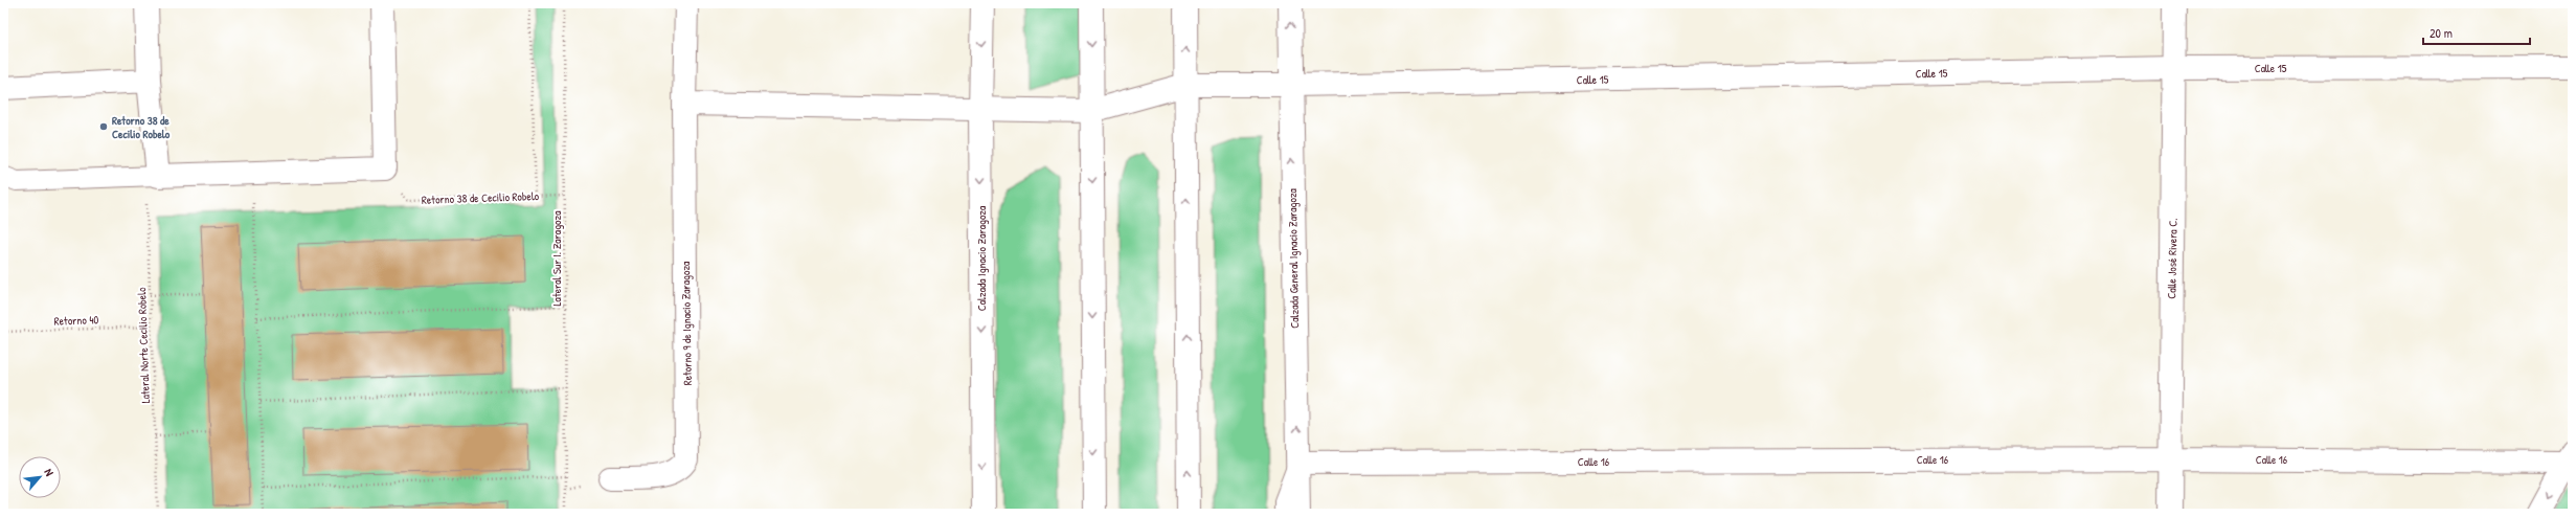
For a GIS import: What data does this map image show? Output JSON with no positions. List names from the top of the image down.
{
  "streets": {
    "street": [
      "Calle 15",
      "Calzada Ignacio Zaragoza",
      "Calzada General Ignacio Zaragoza",
      "Calle José Rivera C.",
      "Retorno 9 de Ignacio Zaragoza",
      "Calle 16"
    ],
    "path": [
      "Retorno 38 de Cecilio Robelo",
      "Lateral Sur I. Zaragoza",
      "Retorno 40",
      "Lateral Norte Cecilio Robelo"
    ]
  },
  "crossings": [
    ["Calle 15", "Calzada Ignacio Zaragoza"],
    ["Calle 15", "Calzada General Ignacio Zaragoza"],
    ["Calle 15", "Calle José Rivera C."],
    ["Retorno 38 de Cecilio Robelo", "Lateral Sur I. Zaragoza"],
    ["Calzada General Ignacio Zaragoza", "Calle 16"],
    ["Calle José Rivera C.", "Calle 16"],
    ["Retorno 40", "Lateral Norte Cecilio Robelo"]
  ],
  "places": ["Retorno 38 de Cecilio Robelo"],
  "scale_bar": "20 m",
  "north": "top right"
}
